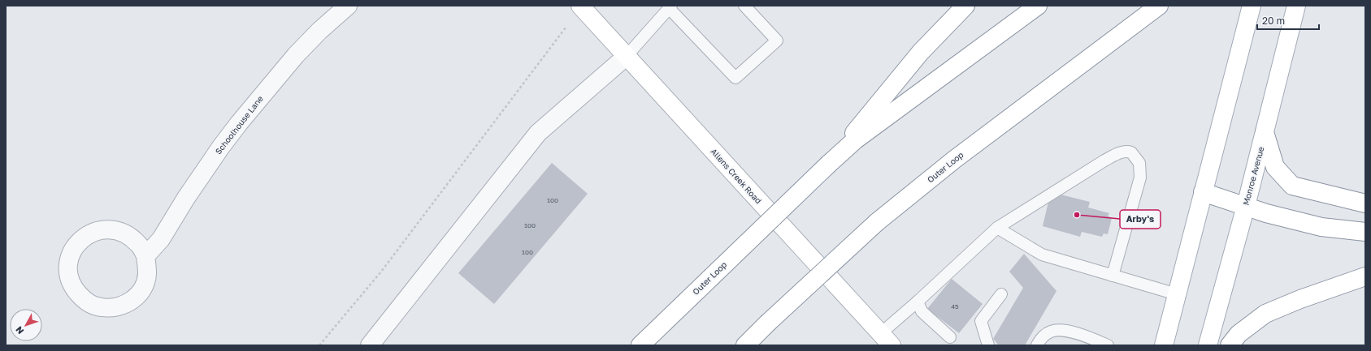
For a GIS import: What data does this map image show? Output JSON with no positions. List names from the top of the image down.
{
  "streets": {
    "main road": ["Outer Loop", "Allens Creek Road", "Monroe Avenue"],
    "street": ["Schoolhouse Lane"]
  },
  "places": ["Arby's"],
  "house_numbers": [
    "100",
    "100",
    "100",
    "45"
  ],
  "scale_bar": "20 m",
  "north": "bottom left"
}
